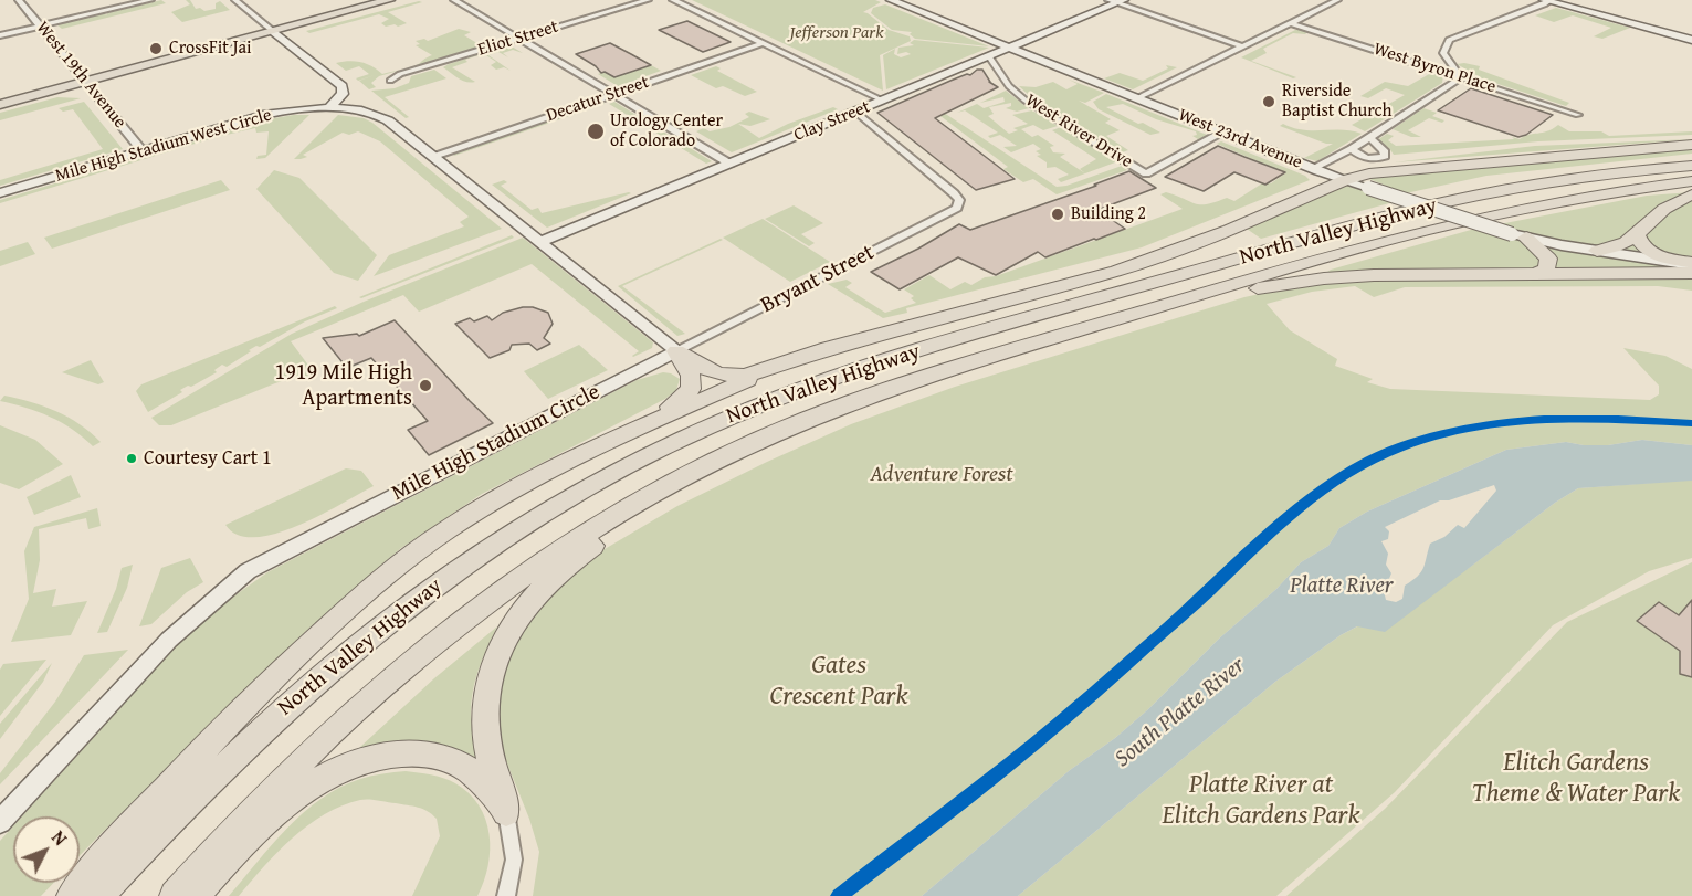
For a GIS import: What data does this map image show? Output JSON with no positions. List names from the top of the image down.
{
  "streets": {
    "highway": ["North Valley Highway"],
    "street": [
      "Eliot Street",
      "West Byron Place",
      "West 19th Avenue",
      "Decatur Street",
      "Clay Street",
      "West River Drive",
      "West 23rd Avenue",
      "Mile High Stadium West Circle",
      "Bryant Street",
      "Mile High Stadium Circle"
    ]
  },
  "crossings": [
    ["West 19th Avenue", "Mile High Stadium West Circle"],
    ["Clay Street", "West River Drive"],
    ["Clay Street", "West 23rd Avenue"],
    ["Clay Street", "Bryant Street"],
    ["West River Drive", "West 23rd Avenue"],
    ["Bryant Street", "Mile High Stadium Circle"]
  ],
  "water": ["Platte River", "South Platte River"],
  "parks": [
    "Jefferson Park",
    "Adventure Forest",
    "Gates Crescent Park",
    "Elitch Gardens Theme & Water Park",
    "Platte River at Elitch Gardens Park"
  ],
  "places": [
    "CrossFit Jai",
    "Riverside Baptist Church",
    "Urology Center of Colorado",
    "Building 2",
    "1919 Mile High Apartments",
    "Courtesy Cart 1"
  ],
  "north": "top right"
}
